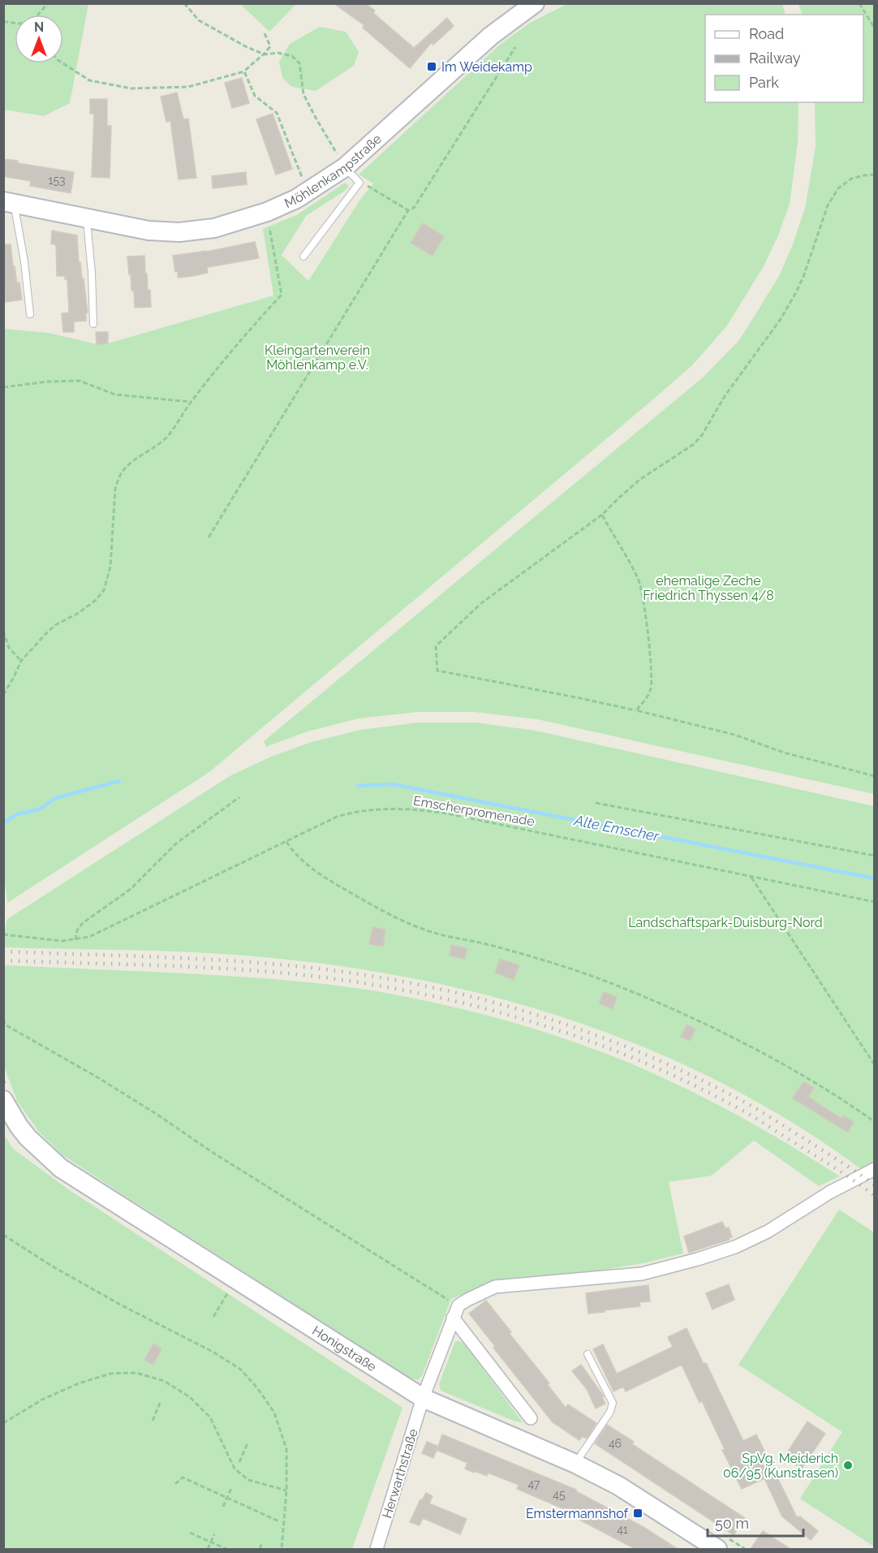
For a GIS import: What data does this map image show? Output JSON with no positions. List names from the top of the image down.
{
  "streets": {
    "main road": ["Möhlenkampstraße", "Honigstraße"],
    "street": ["Herwarthstraße"],
    "path": ["Emscherpromenade"]
  },
  "crossings": [
    ["Honigstraße", "Herwarthstraße"]
  ],
  "water": ["Alte Emscher"],
  "parks": ["Kleingartenverein Möhlenkamp e.V.", "ehemalige Zeche Friedrich Thyssen 4/8", "Landschaftspark-Duisburg-Nord"],
  "places": {
    "transit": ["Im Weidekamp", "Emstermannshof"],
    "other": ["SpVg. Meiderich 06/95 (Kunstrasen)"]
  },
  "house_numbers": [
    "153",
    "46",
    "47",
    "45",
    "41"
  ],
  "legend": ["Road", "Railway", "Park"],
  "scale_bar": "50 m",
  "north": "top"
}
